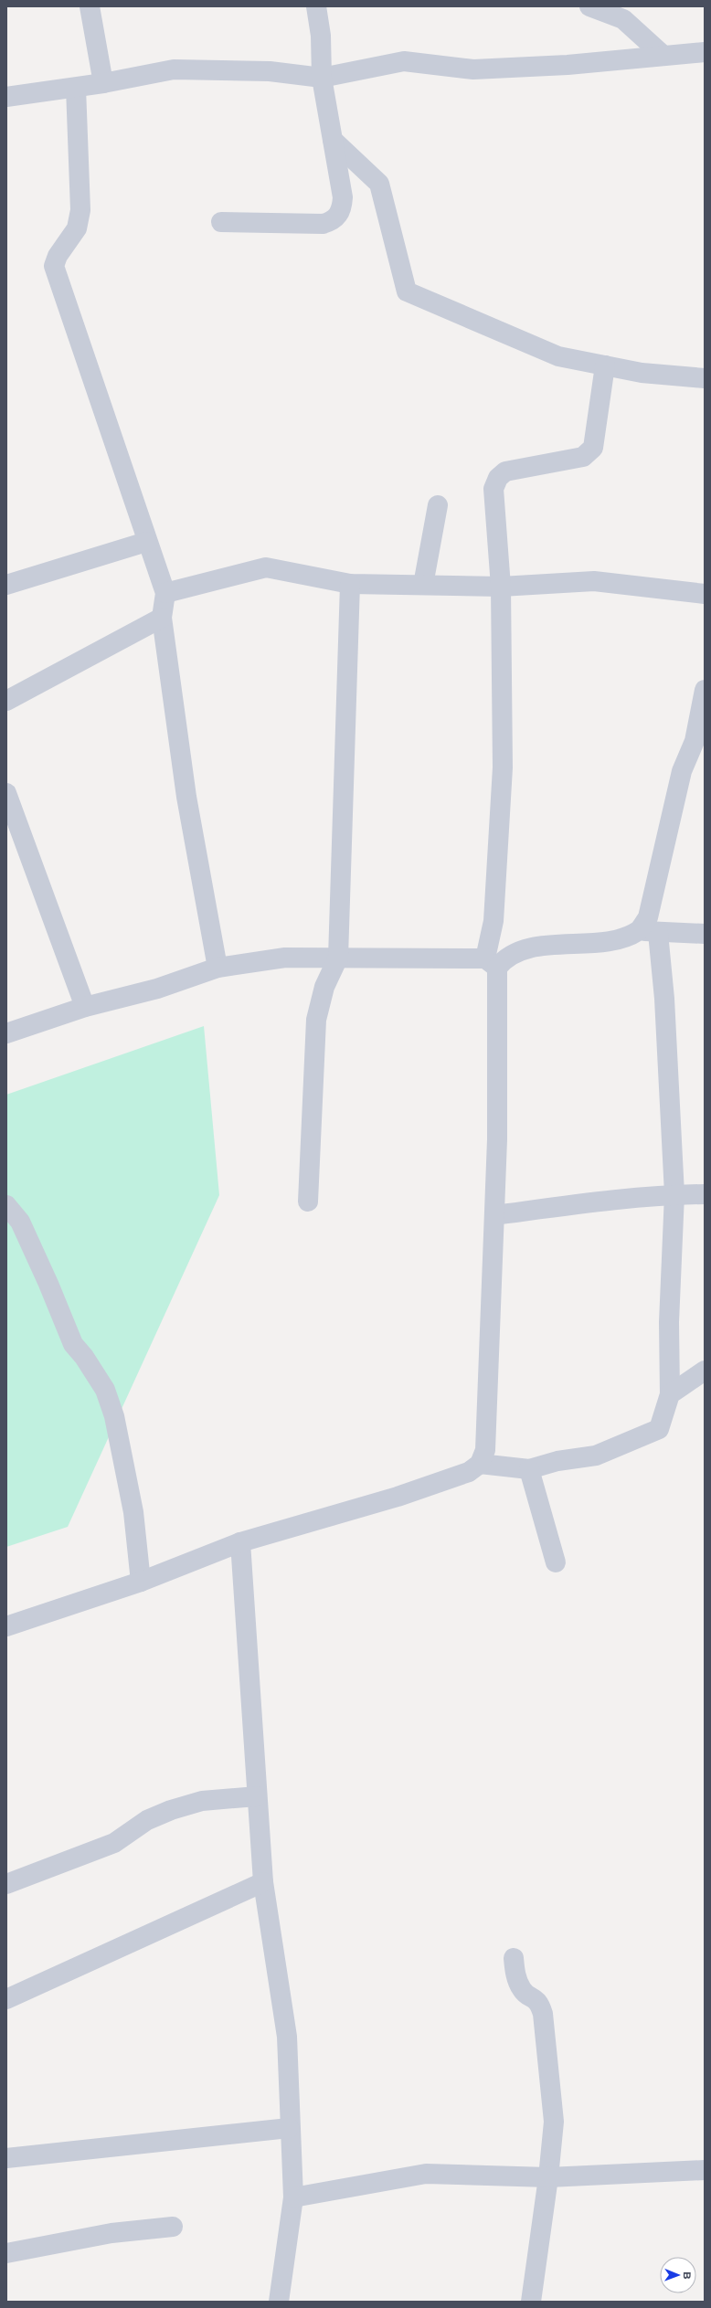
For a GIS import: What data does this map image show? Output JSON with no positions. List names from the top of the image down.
{
  "north": "right"
}
